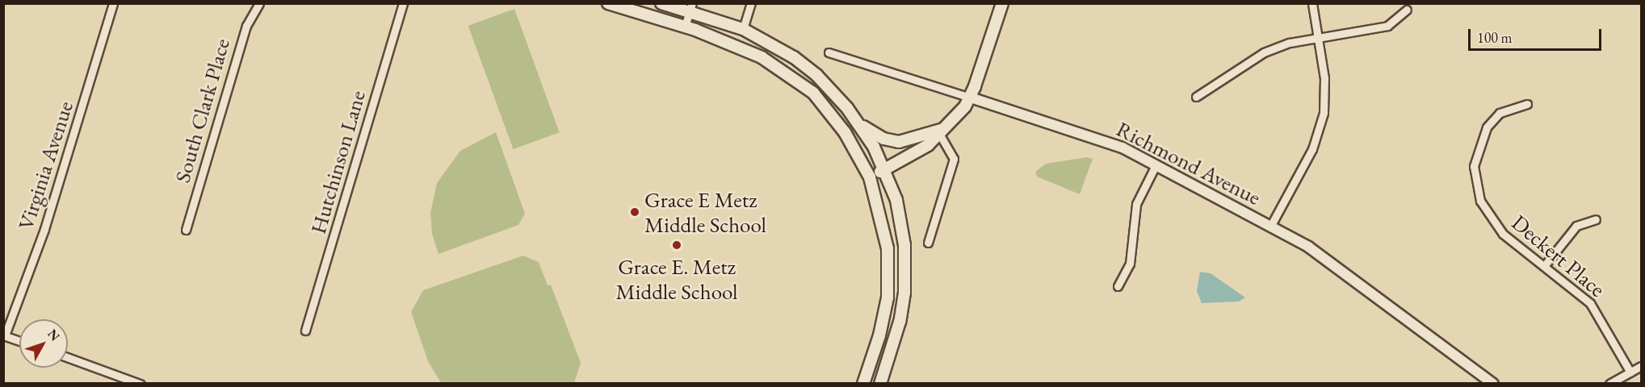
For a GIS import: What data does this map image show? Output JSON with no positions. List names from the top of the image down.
{
  "streets": {
    "street": [
      "South Clark Place",
      "Hutchinson Lane",
      "Richmond Avenue",
      "Virginia Avenue",
      "Deckert Place"
    ]
  },
  "places": ["Grace E Metz Middle School", "Grace E. Metz Middle School"],
  "scale_bar": "100 m",
  "north": "top right"
}
